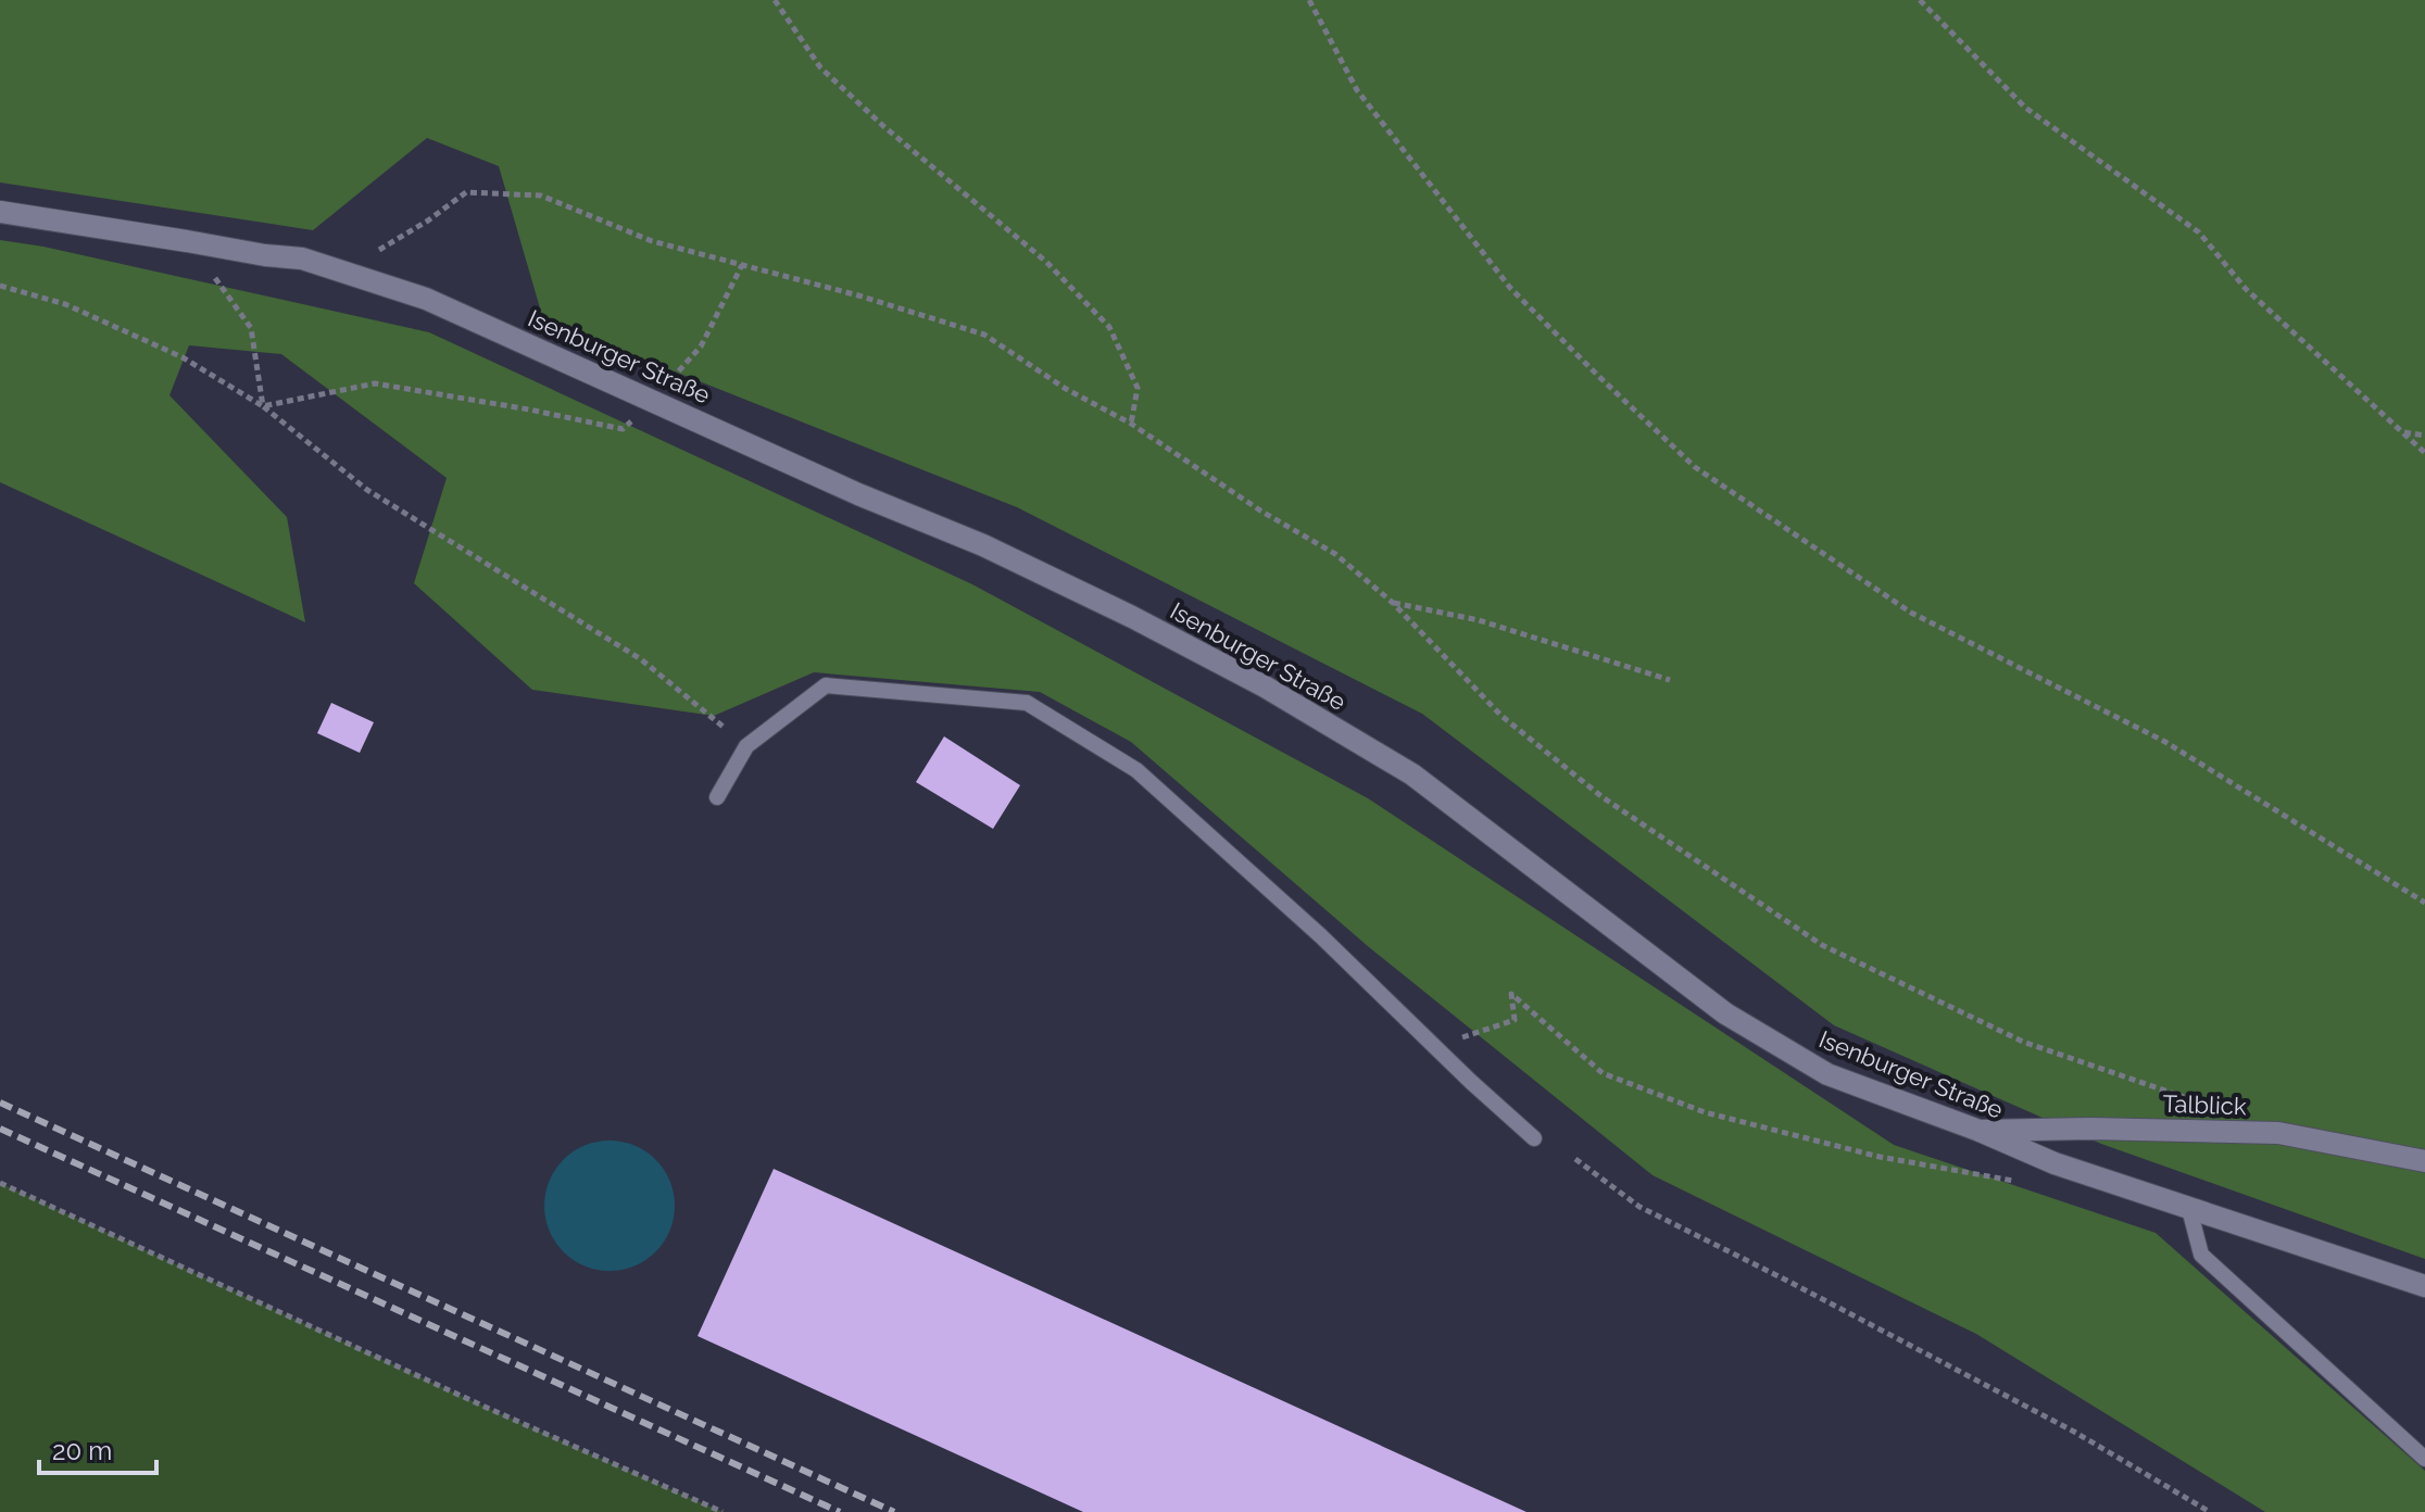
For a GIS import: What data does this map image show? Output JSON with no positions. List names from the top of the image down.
{
  "streets": {
    "street": ["Isenburger Straße", "Talblick"]
  },
  "crossings": [
    ["Isenburger Straße", "Talblick"]
  ],
  "scale_bar": "20 m"
}
